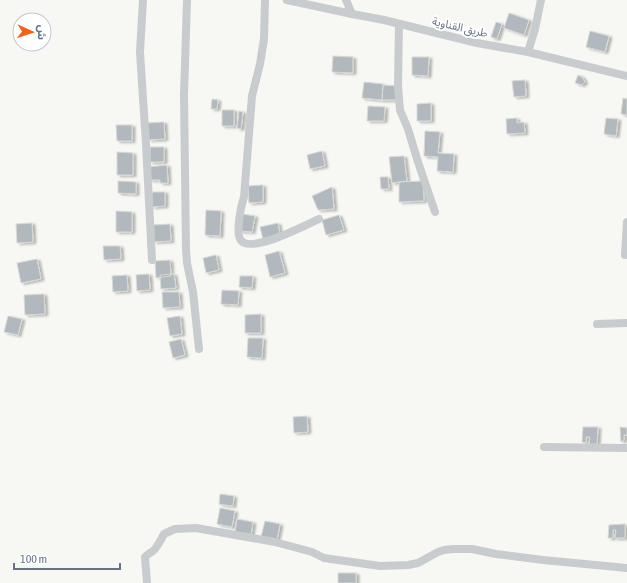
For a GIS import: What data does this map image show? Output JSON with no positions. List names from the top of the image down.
{
  "streets": {
    "street": ["طريق القناوية"]
  },
  "scale_bar": "100 m",
  "north": "right"
}
